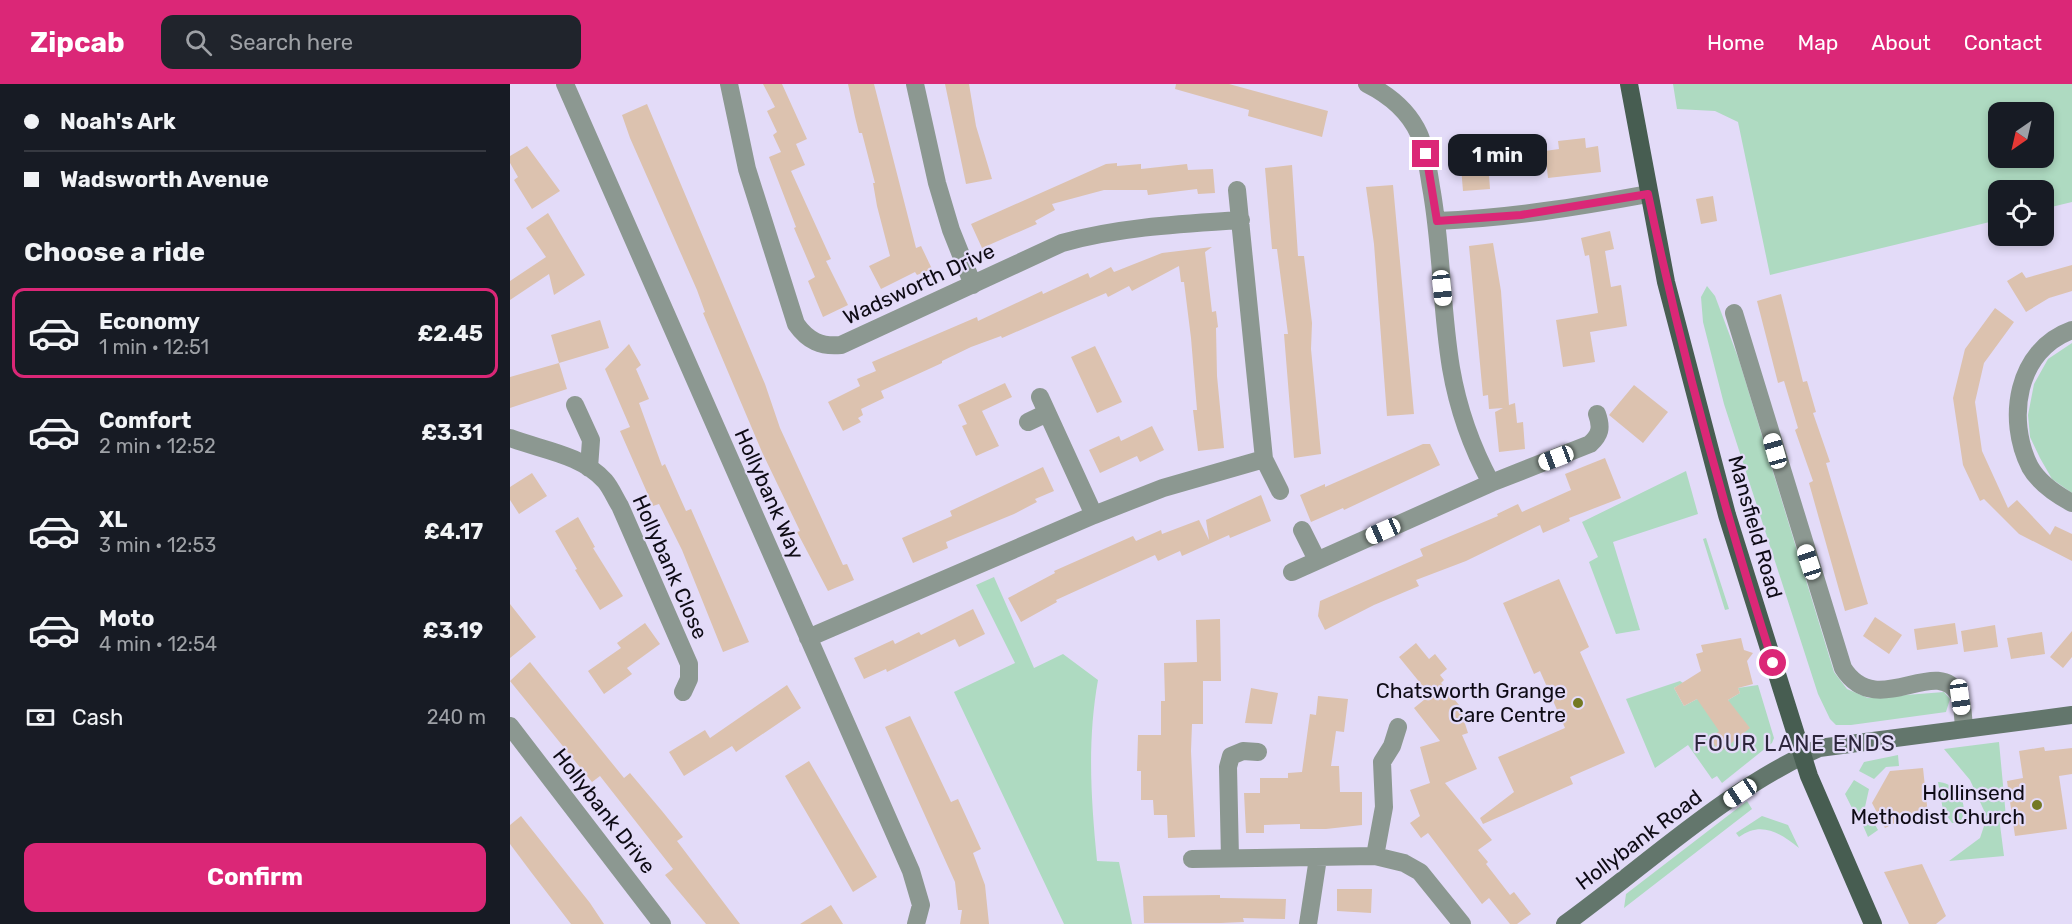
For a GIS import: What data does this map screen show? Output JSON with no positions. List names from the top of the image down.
{
  "streets": {
    "main road": ["Mansfield Road", "Hollybank Road"],
    "street": [
      "Wadsworth Drive",
      "Hollybank Way",
      "Hollybank Close",
      "Hollybank Drive"
    ]
  },
  "crossings": [
    ["Mansfield Road", "Hollybank Road"]
  ],
  "districts": ["FOUR LANE ENDS"],
  "places": ["Chatsworth Grange Care Centre", "Hollinsend Methodist Church"],
  "north": "bottom left",
  "page": {
    "header": "Zipcab",
    "search": "Search here",
    "nav": [
      "Home",
      "Map",
      "About",
      "Contact"
    ],
    "banner": ["Noah's Ark", "Wadsworth Avenue"],
    "bubble": "1 min",
    "heading": "Choose a ride",
    "list": [
      {
        "name": "Economy",
        "note": "1 min · 12:51",
        "value": "£2.45"
      },
      {
        "name": "Comfort",
        "note": "2 min · 12:52",
        "value": "£3.31"
      },
      {
        "name": "XL",
        "note": "3 min · 12:53",
        "value": "£4.17"
      },
      {
        "name": "Moto",
        "note": "4 min · 12:54",
        "value": "£3.19"
      }
    ],
    "pay": ["Cash", "240 m"],
    "buttons": "Confirm"
  }
}
